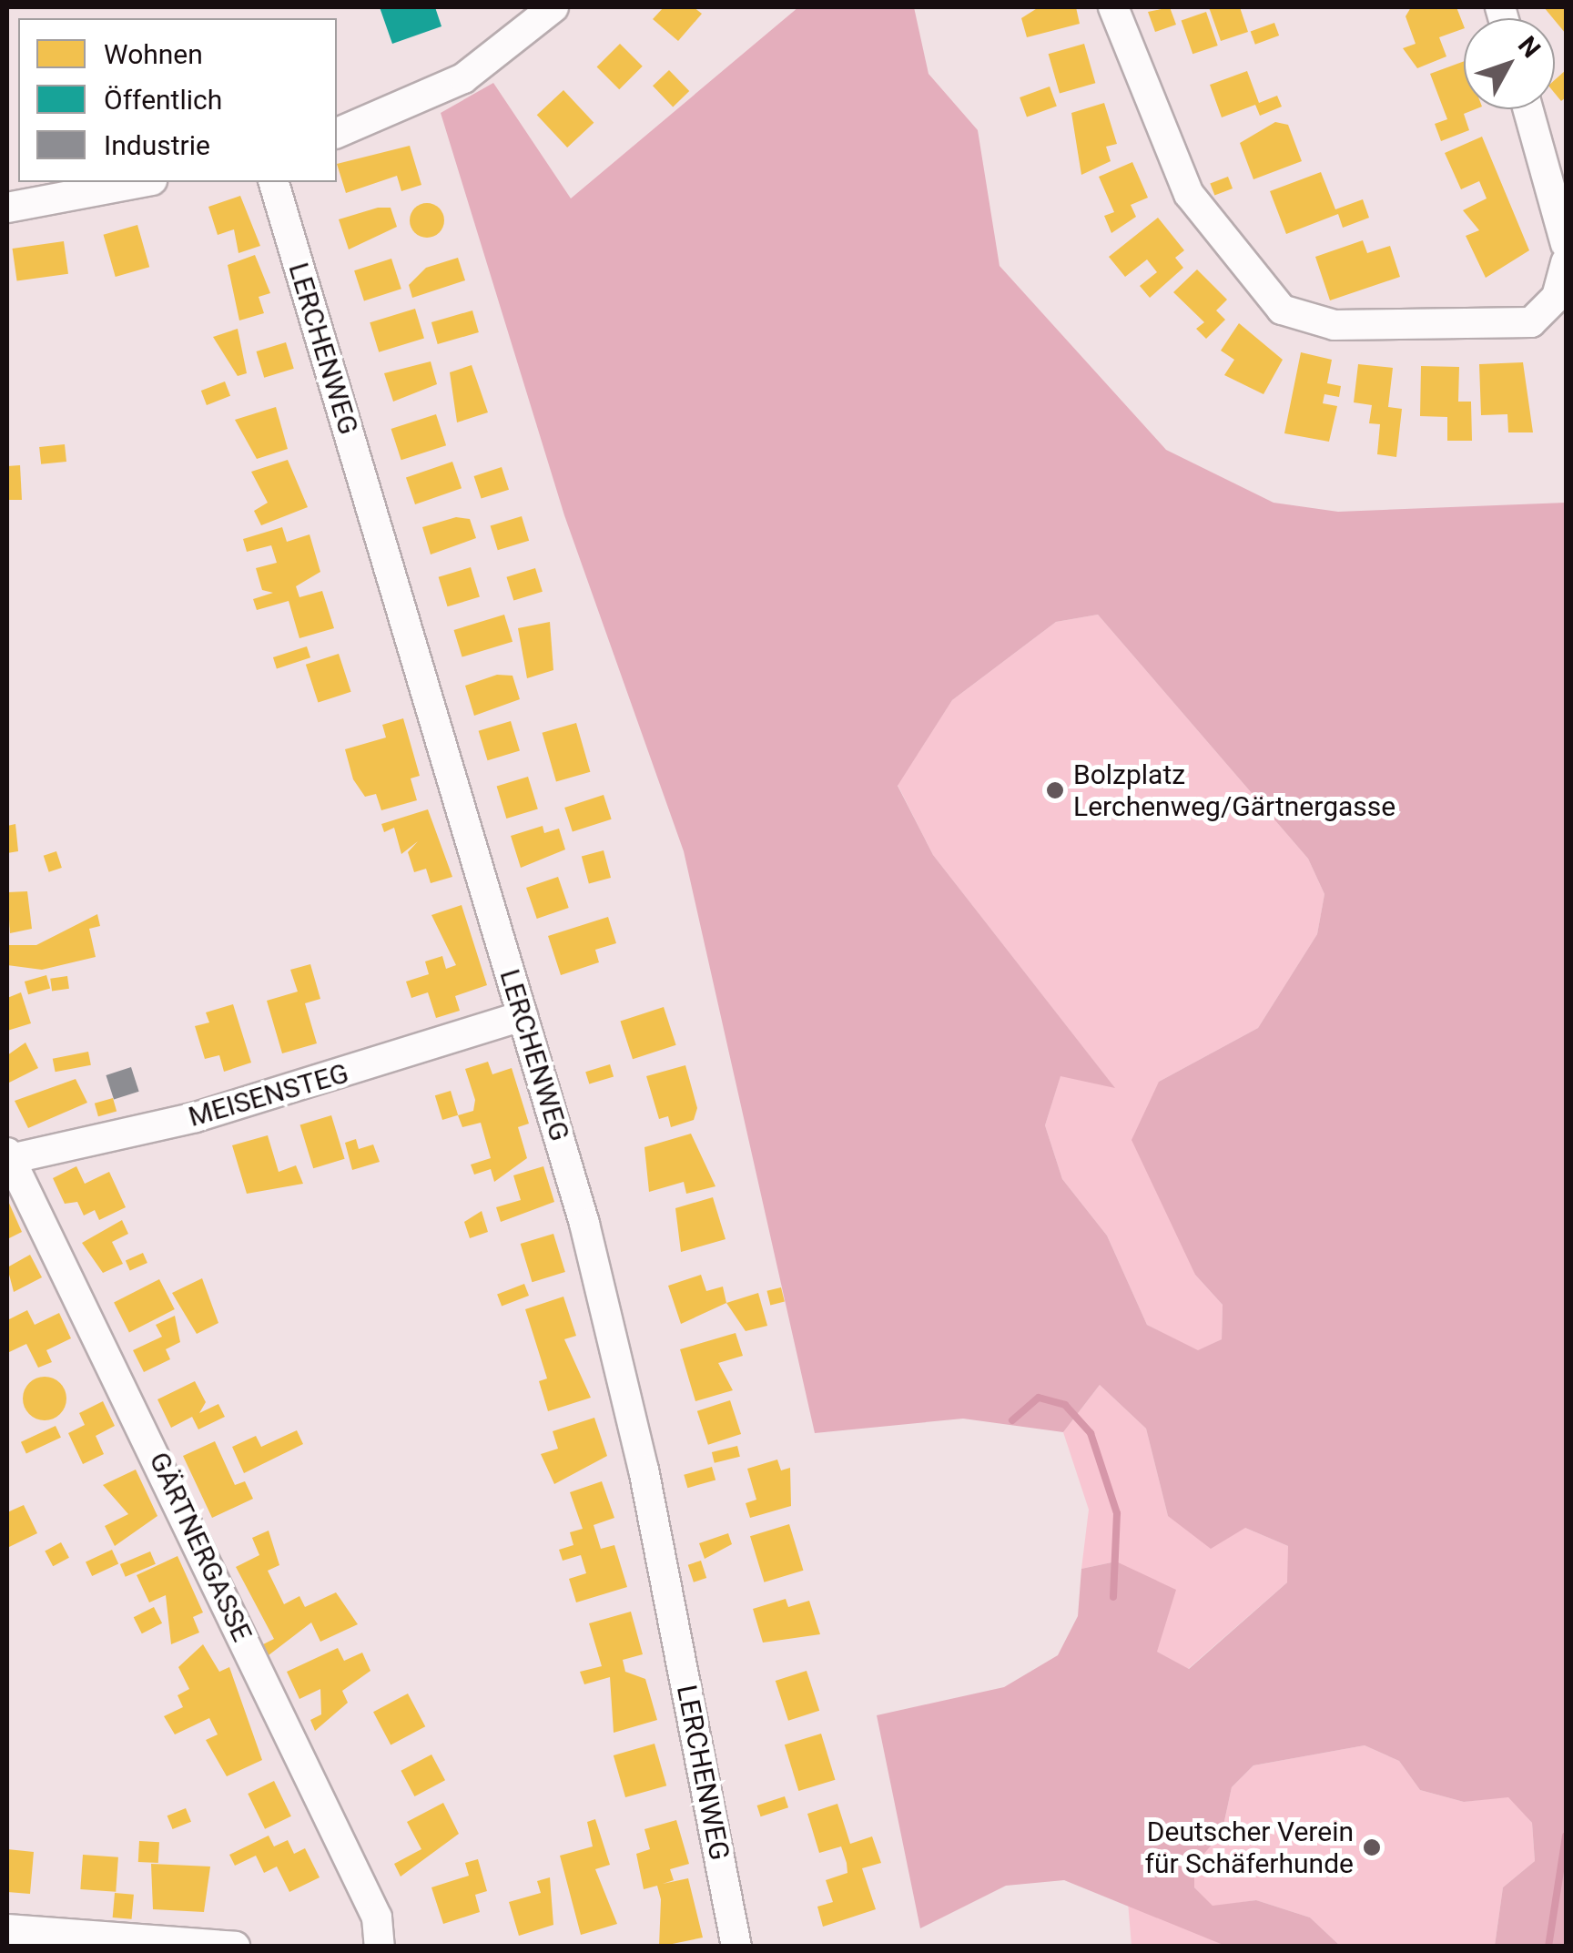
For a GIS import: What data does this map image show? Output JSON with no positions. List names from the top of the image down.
{
  "streets": {
    "street": ["LERCHENWEG", "MEISENSTEG", "GÄRTNERGASSE"]
  },
  "crossings": [
    ["LERCHENWEG", "MEISENSTEG"],
    ["MEISENSTEG", "GÄRTNERGASSE"]
  ],
  "places": ["Bolzplatz Lerchenweg/Gärtnergasse", "Deutscher Verein für Schäferhunde"],
  "legend": ["Wohnen", "Öffentlich", "Industrie"],
  "north": "top right"
}
